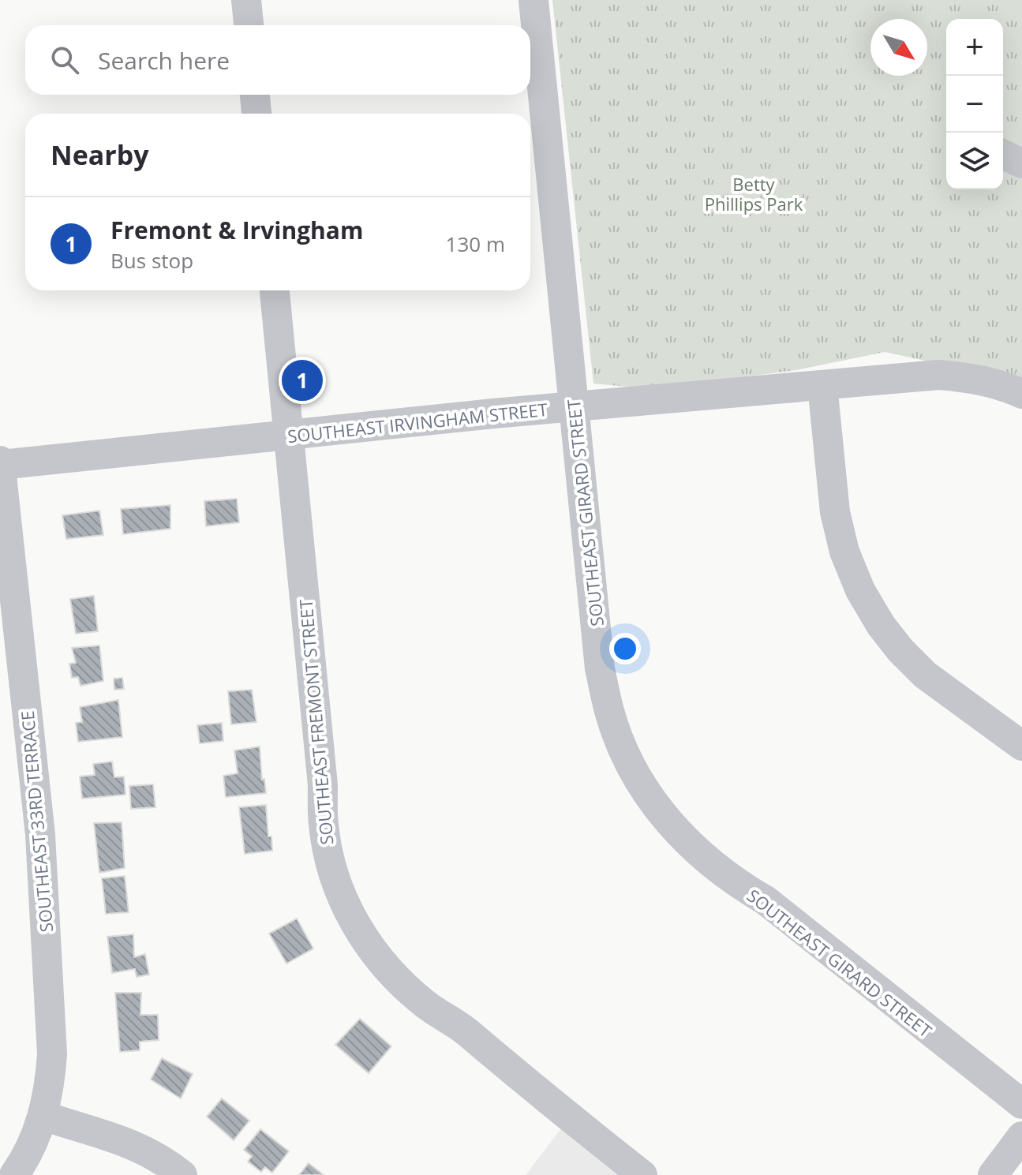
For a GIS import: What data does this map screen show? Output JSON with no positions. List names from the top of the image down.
{
  "streets": {
    "street": [
      "SOUTHEAST IRVINGHAM STREET",
      "SOUTHEAST GIRARD STREET",
      "SOUTHEAST FREMONT STREET",
      "SOUTHEAST 33RD TERRACE"
    ]
  },
  "crossings": [
    ["SOUTHEAST IRVINGHAM STREET", "SOUTHEAST GIRARD STREET"],
    ["SOUTHEAST IRVINGHAM STREET", "SOUTHEAST FREMONT STREET"],
    ["SOUTHEAST IRVINGHAM STREET", "SOUTHEAST 33RD TERRACE"]
  ],
  "parks": ["Betty Phillips Park"],
  "north": "bottom right",
  "page": {
    "map_buttons": ["+", "−"],
    "search": "Search here",
    "heading": "Nearby",
    "list": [
      {
        "mark": "1",
        "name": "Fremont & Irvingham",
        "note": "Bus stop",
        "value": "130 m"
      }
    ],
    "pins": "1"
  }
}
